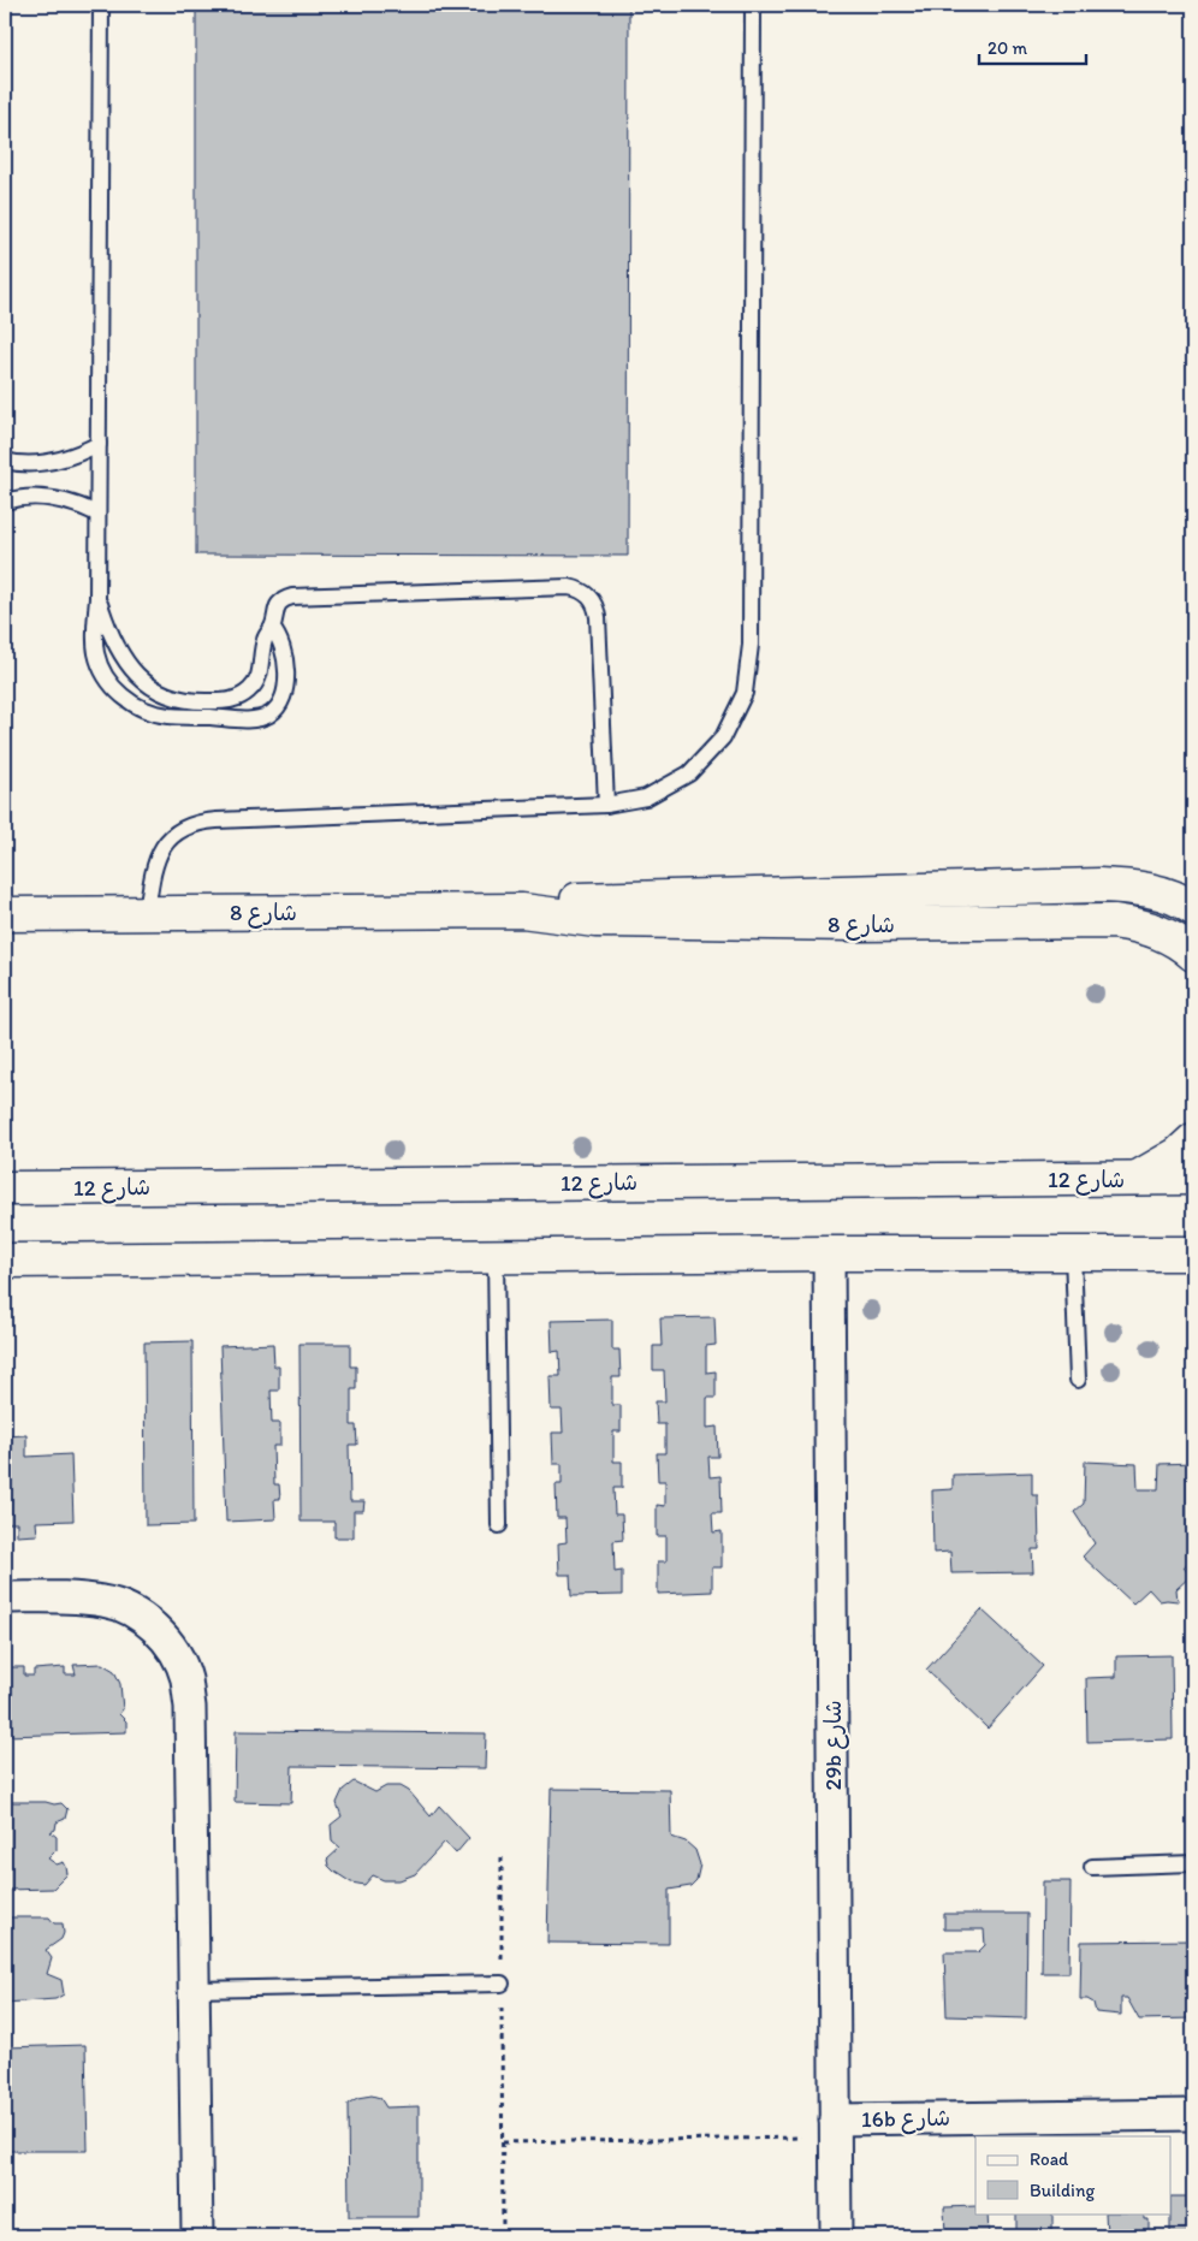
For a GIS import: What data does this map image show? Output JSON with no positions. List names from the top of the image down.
{
  "streets": {
    "street": [
      "شارع 8",
      "شارع 12",
      "29b شارع",
      "16b شارع"
    ]
  },
  "crossings": [
    ["29b شارع", "16b شارع"]
  ],
  "legend": ["Road", "Building"],
  "scale_bar": "20 m"
}
